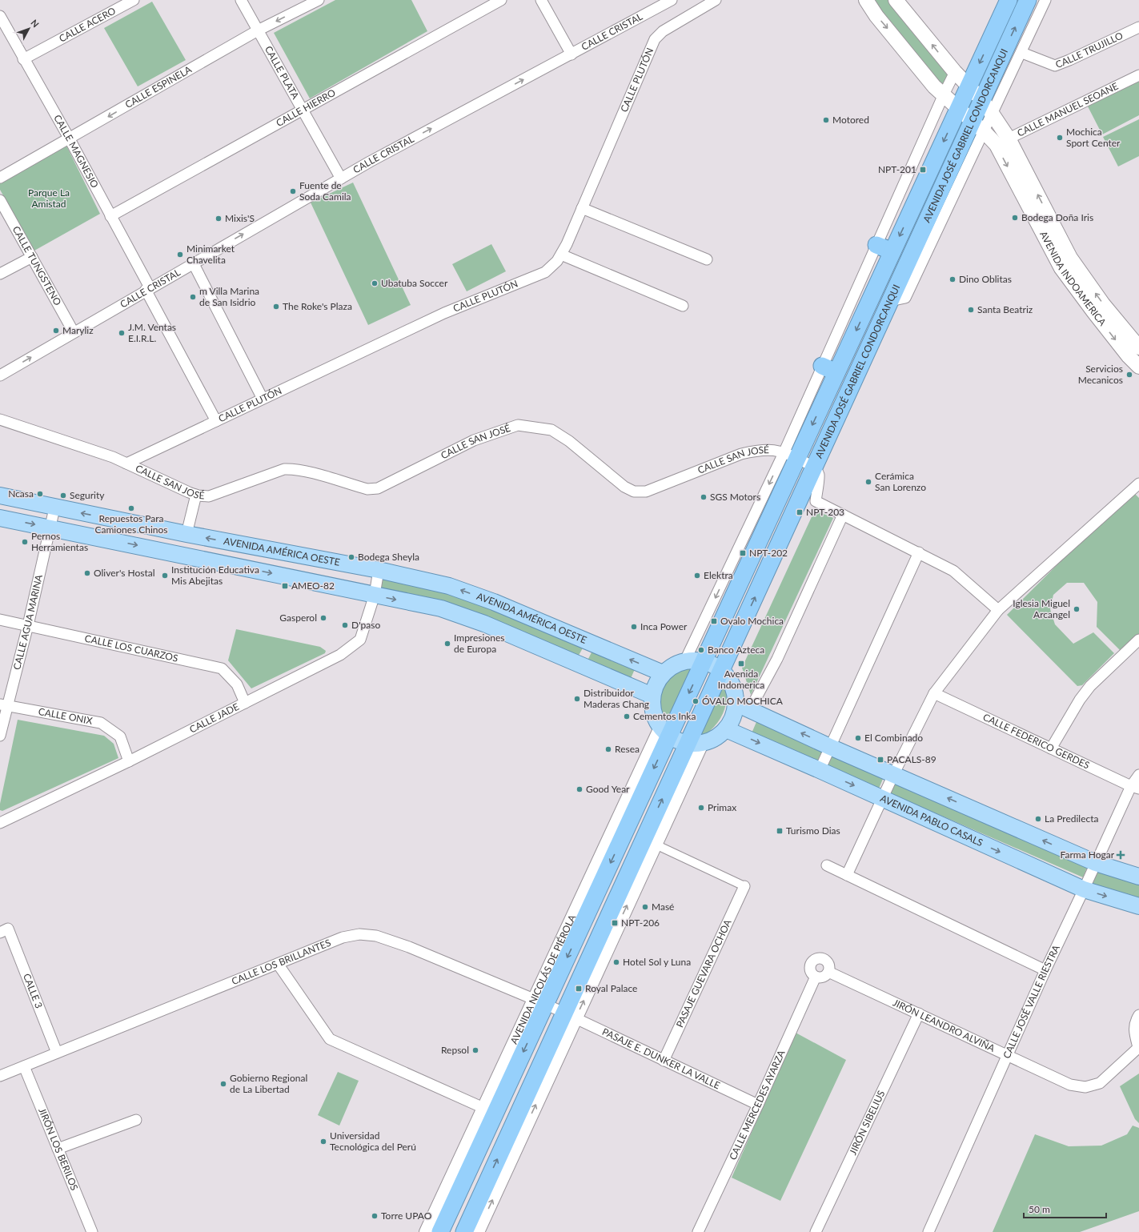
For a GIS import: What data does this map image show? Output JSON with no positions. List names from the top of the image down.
{
  "streets": {
    "highway": ["AVENIDA JOSÉ GABRIEL CONDORCANQUI", "AVENIDA NICOLÁS DE PIÉROLA"],
    "main road": ["AVENIDA INDOAMERICA", "AVENIDA AMÉRICA OESTE", "AVENIDA PABLO CASALS"],
    "street": [
      "CALLE ACERO",
      "CALLE CRISTAL",
      "CALLE TRUJILLO",
      "CALLE PLATA",
      "CALLE PLUTÓN",
      "CALLE ESPINELA",
      "CALLE HIERRO",
      "CALLE MANUEL SEOANE",
      "CALLE MAGNESIO",
      "CALLE TUNGSTENO",
      "CALLE SAN JOSÉ",
      "CALLE AGUA MARINA",
      "CALLE LOS CUARZOS",
      "CALLE ONIX",
      "CALLE JADE",
      "CALLE FEDERICO GERDES",
      "CALLE LOS BRILLANTES",
      "PASAJE GUEVARA OCHOA",
      "CALLE 3",
      "CALLE JOSÉ VALLE RIESTRA",
      "JIRÓN LEANDRO ALVIÑA",
      "PASAJE E. DUNKER LA VALLE",
      "CALLE MERCEDES AYARZA",
      "JIRÓN SIBELIUS",
      "JIRÓN LOS BERILOS"
    ]
  },
  "crossings": [
    ["CALLE ACERO", "CALLE MAGNESIO"],
    ["CALLE CRISTAL", "CALLE PLATA"],
    ["CALLE CRISTAL", "CALLE MAGNESIO"],
    ["CALLE CRISTAL", "CALLE TUNGSTENO"],
    ["CALLE PLATA", "CALLE ESPINELA"],
    ["CALLE PLATA", "CALLE HIERRO"],
    ["CALLE PLUTÓN", "CALLE MAGNESIO"],
    ["CALLE PLUTÓN", "CALLE SAN JOSÉ"],
    ["CALLE ESPINELA", "CALLE MAGNESIO"],
    ["CALLE HIERRO", "CALLE MAGNESIO"],
    ["CALLE MANUEL SEOANE", "AVENIDA INDOAMERICA"],
    ["AVENIDA JOSÉ GABRIEL CONDORCANQUI", "AVENIDA INDOAMERICA"],
    ["AVENIDA JOSÉ GABRIEL CONDORCANQUI", "CALLE SAN JOSÉ"],
    ["AVENIDA JOSÉ GABRIEL CONDORCANQUI", "AVENIDA NICOLÁS DE PIÉROLA"],
    ["AVENIDA AMÉRICA OESTE", "CALLE AGUA MARINA"],
    ["AVENIDA AMÉRICA OESTE", "CALLE JADE"],
    ["CALLE AGUA MARINA", "CALLE LOS CUARZOS"],
    ["CALLE AGUA MARINA", "CALLE ONIX"],
    ["CALLE LOS CUARZOS", "CALLE JADE"],
    ["CALLE ONIX", "CALLE JADE"],
    ["CALLE FEDERICO GERDES", "CALLE JOSÉ VALLE RIESTRA"],
    ["AVENIDA PABLO CASALS", "CALLE JOSÉ VALLE RIESTRA"],
    ["CALLE LOS BRILLANTES", "AVENIDA NICOLÁS DE PIÉROLA"],
    ["CALLE LOS BRILLANTES", "CALLE 3"],
    ["CALLE LOS BRILLANTES", "PASAJE E. DUNKER LA VALLE"],
    ["CALLE LOS BRILLANTES", "JIRÓN LOS BERILOS"],
    ["PASAJE GUEVARA OCHOA", "PASAJE E. DUNKER LA VALLE"],
    ["CALLE JOSÉ VALLE RIESTRA", "JIRÓN LEANDRO ALVIÑA"],
    ["JIRÓN LEANDRO ALVIÑA", "CALLE MERCEDES AYARZA"],
    ["JIRÓN LEANDRO ALVIÑA", "JIRÓN SIBELIUS"],
    ["PASAJE E. DUNKER LA VALLE", "CALLE MERCEDES AYARZA"]
  ],
  "one_way": ["CALLE CRISTAL", "CALLE ESPINELA"],
  "parks": ["Parque La Amistad"],
  "places": {
    "other": [
      "Motored",
      "Mochica Sport Center",
      "Fuente de Soda Camila",
      "Bodega Doña Iris",
      "Mixis'S",
      "Minimarket Chavelita",
      "Dino Oblitas",
      "Ubatuba Soccer",
      "m Villa Marina de San Isidrio",
      "The Roke's Plaza",
      "Santa Beatriz",
      "Maryliz",
      "J.M. Ventas E.I.R.L.",
      "Servicios Mecanicos",
      "Cerámica San Lorenzo",
      "Ncasa",
      "Segurity",
      "SGS Motors",
      "Repuestos Para Camiones Chinos",
      "Pernos Herramientas",
      "Bodega Sheyla",
      "Oliver's Hostal",
      "Institución Educativa Mis Abejitas",
      "Elektra",
      "Iglesia Miguel Arcangel",
      "Gasperol",
      "D'paso",
      "Inca Power",
      "Impresiones de Europa",
      "Banco Azteca",
      "Distribuidor Maderas Chang",
      "ÓVALO MOCHICA",
      "Cementos Inka",
      "El Combinado",
      "Resea",
      "Good Year",
      "Primax",
      "La Predilecta",
      "Masé",
      "Hotel Sol y Luna",
      "Repsol",
      "Gobierno Regional de La Libertad",
      "Universidad Tecnológica del Perú",
      "Torre UPAO"
    ],
    "transit": [
      "NPT-201",
      "NPT-203",
      "NPT-202",
      "AMEO-82",
      "Ovalo Mochica",
      "Avenida Indomerica",
      "PACALS-89",
      "Turismo Dias",
      "NPT-206",
      "Royal Palace"
    ],
    "health": ["Farma Hogar"]
  },
  "scale_bar": "50 m",
  "north": "top right"
}
